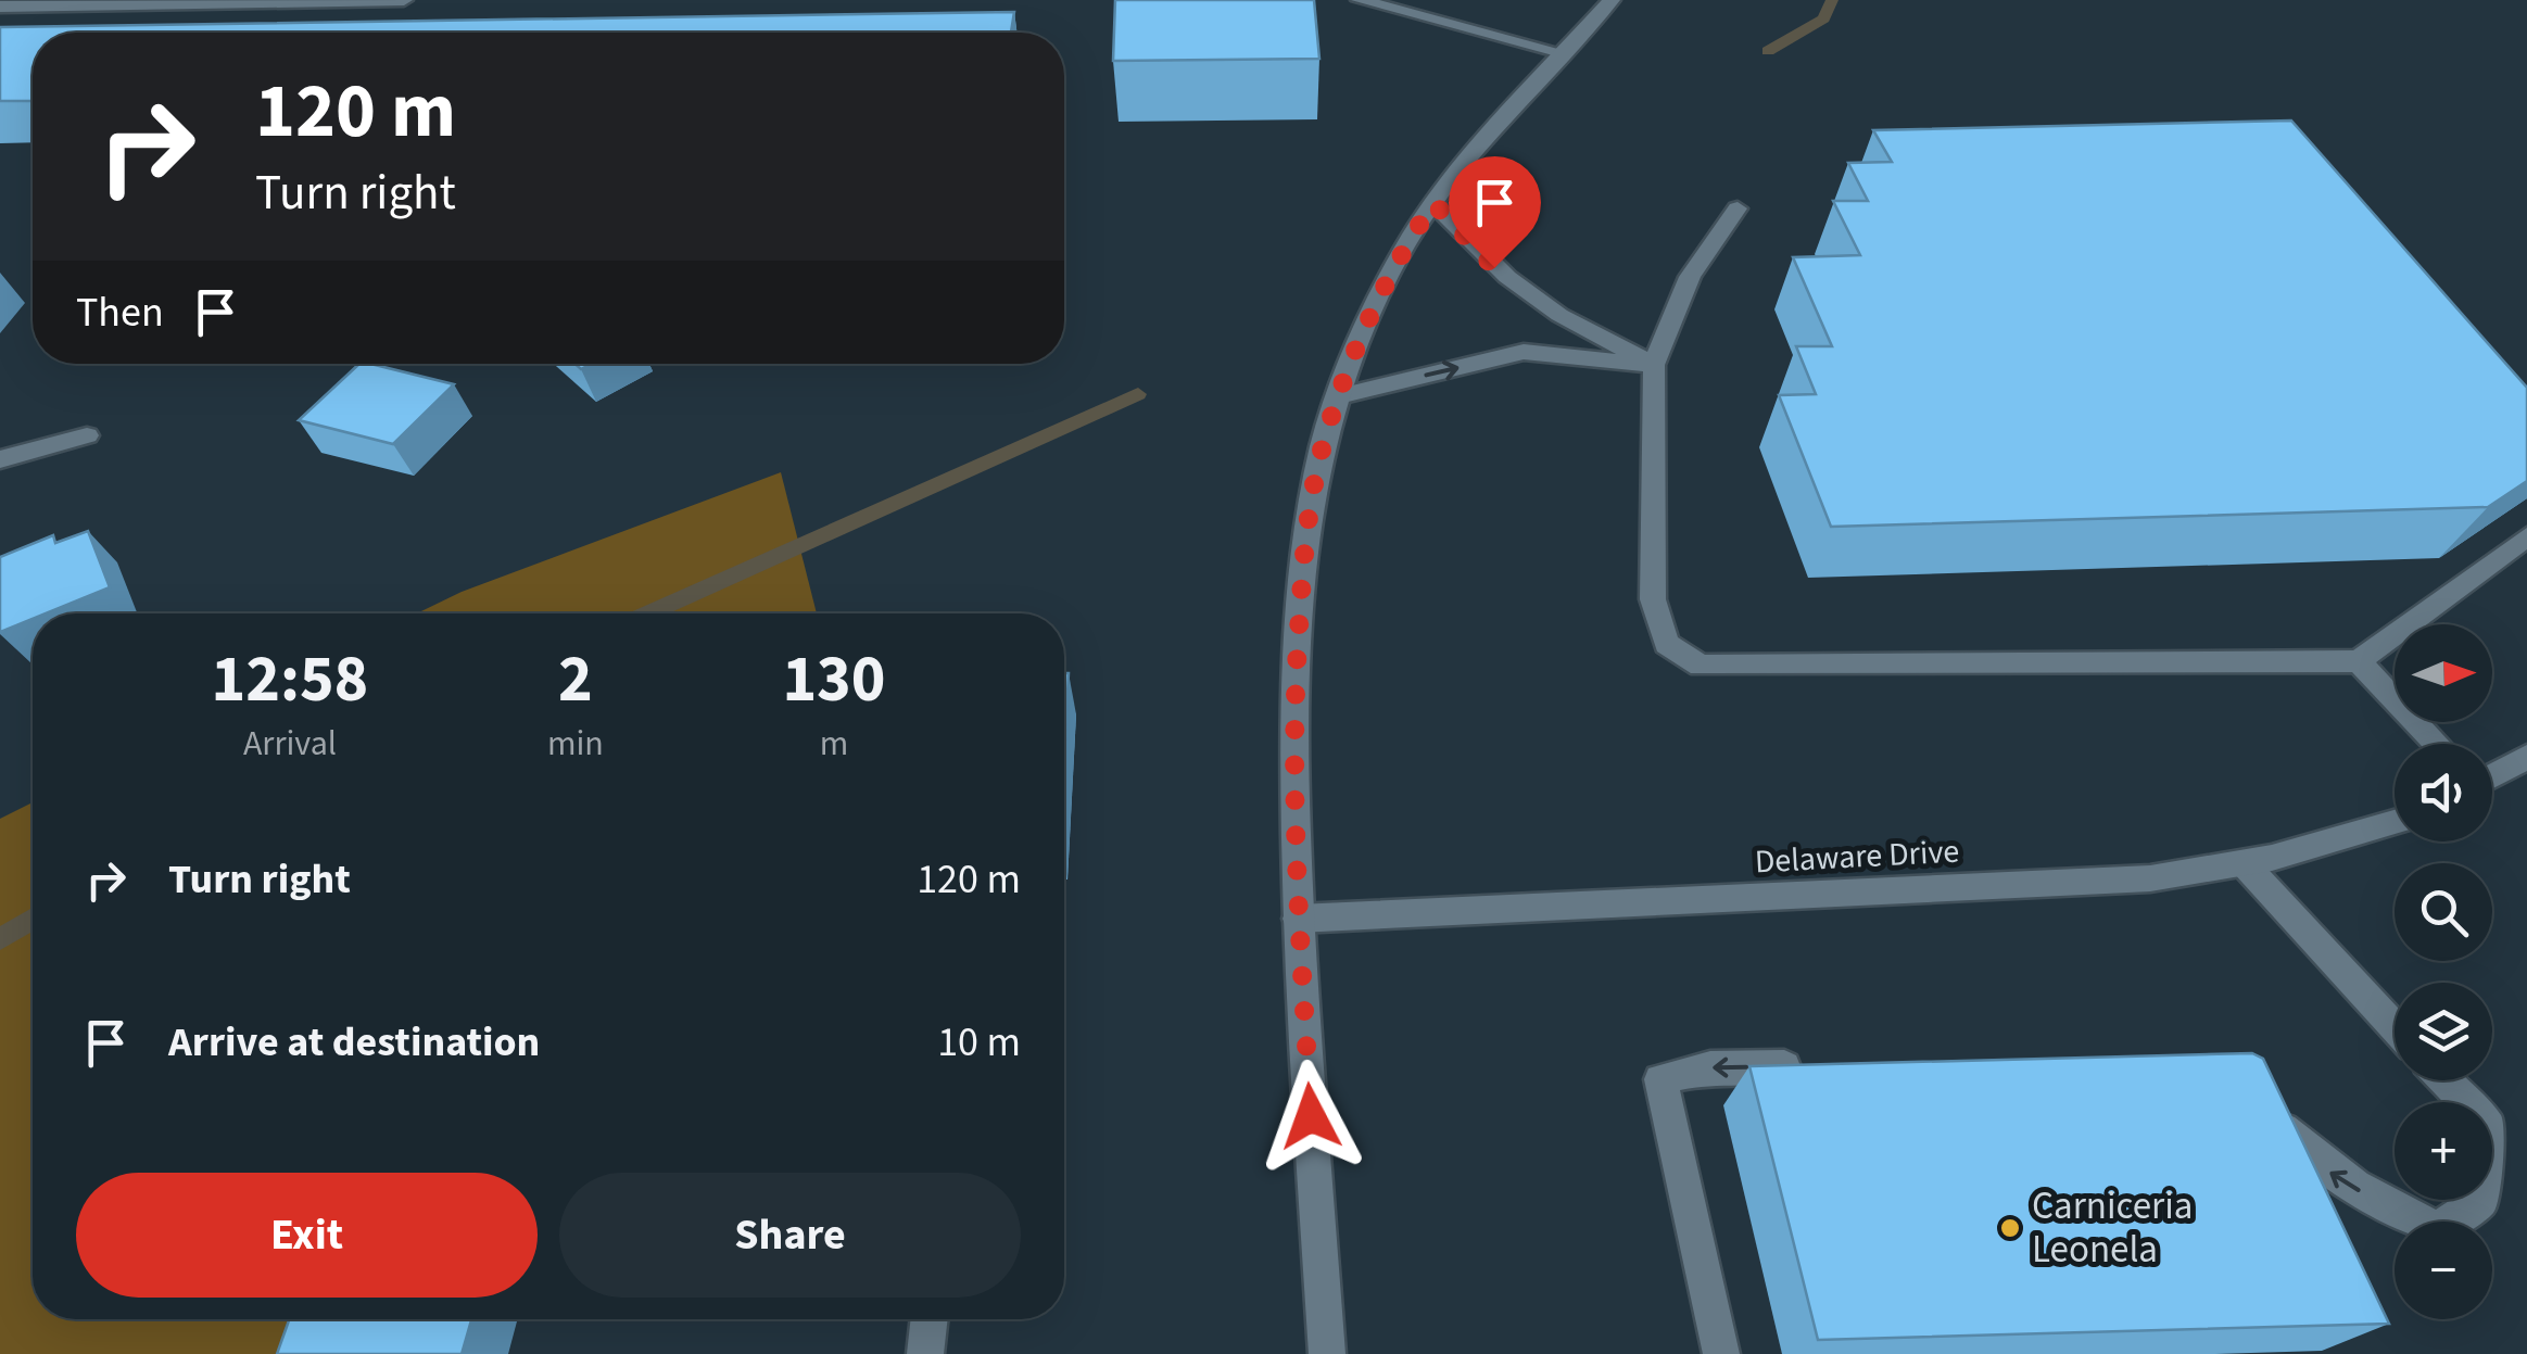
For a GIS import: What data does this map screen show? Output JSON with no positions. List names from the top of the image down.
{
  "streets": {
    "street": ["Delaware Drive"]
  },
  "places": ["Carniceria Leonela"],
  "north": "right",
  "page": {
    "turn": ["120 m", "Turn right"],
    "then": "Then",
    "eta": [
      "12:58",
      "Arrival",
      "2",
      "min",
      "130",
      "m"
    ],
    "map_buttons": ["+", "−"],
    "list": [
      {
        "name": "Turn right",
        "value": "120 m"
      },
      {
        "name": "Arrive at destination",
        "value": "10 m"
      }
    ],
    "buttons": ["Exit", "Share"]
  }
}
